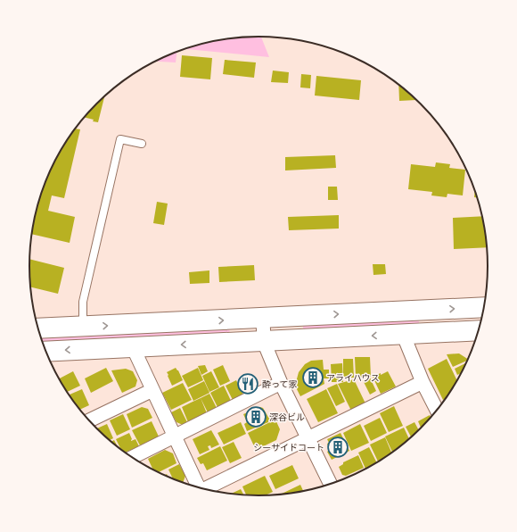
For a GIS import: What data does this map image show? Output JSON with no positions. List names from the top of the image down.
{
  "places": {
    "building": ["アライハウス", "深谷ビル", "シーサイドコート"],
    "restaurant": ["酔って家"]
  }
}
